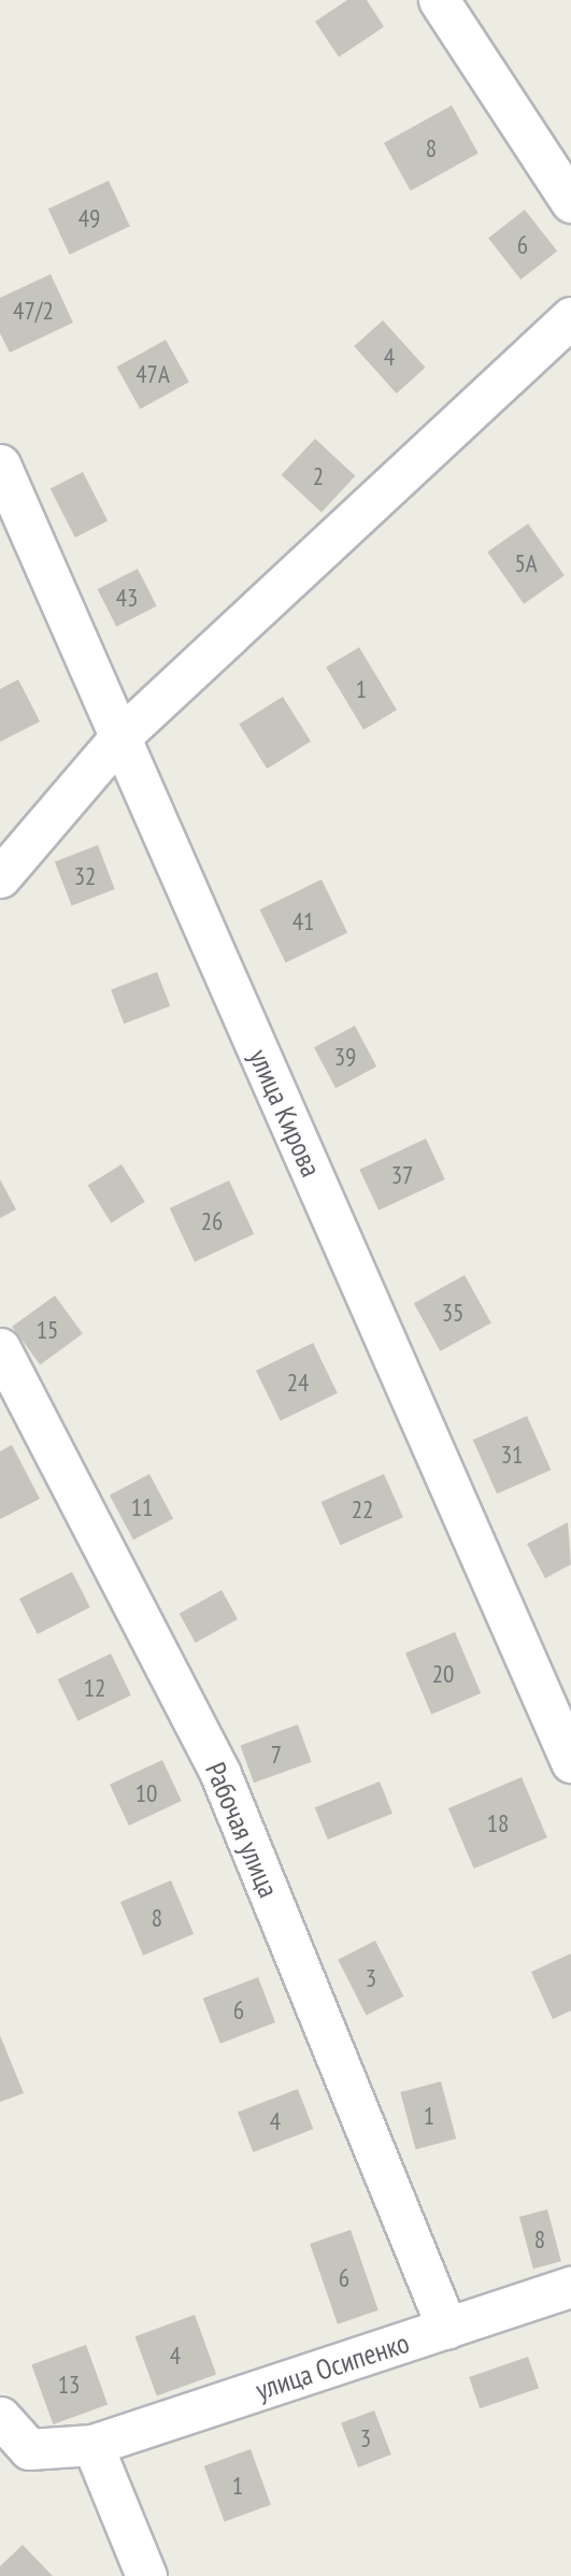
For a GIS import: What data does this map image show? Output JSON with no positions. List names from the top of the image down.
{
  "streets": {
    "street": ["улица Кирова", "Рабочая улица", "улица Осипенко"]
  },
  "crossings": [
    ["Рабочая улица", "улица Осипенко"]
  ],
  "house_numbers": [
    "8",
    "49",
    "6",
    "47/2",
    "4",
    "47А",
    "2",
    "5А",
    "43",
    "1",
    "32",
    "41",
    "39",
    "37",
    "26",
    "35",
    "15",
    "24",
    "31",
    "11",
    "22",
    "20",
    "12",
    "7",
    "10",
    "18",
    "8",
    "3",
    "6",
    "1",
    "4",
    "8",
    "6",
    "4",
    "13",
    "3",
    "1"
  ]
}
